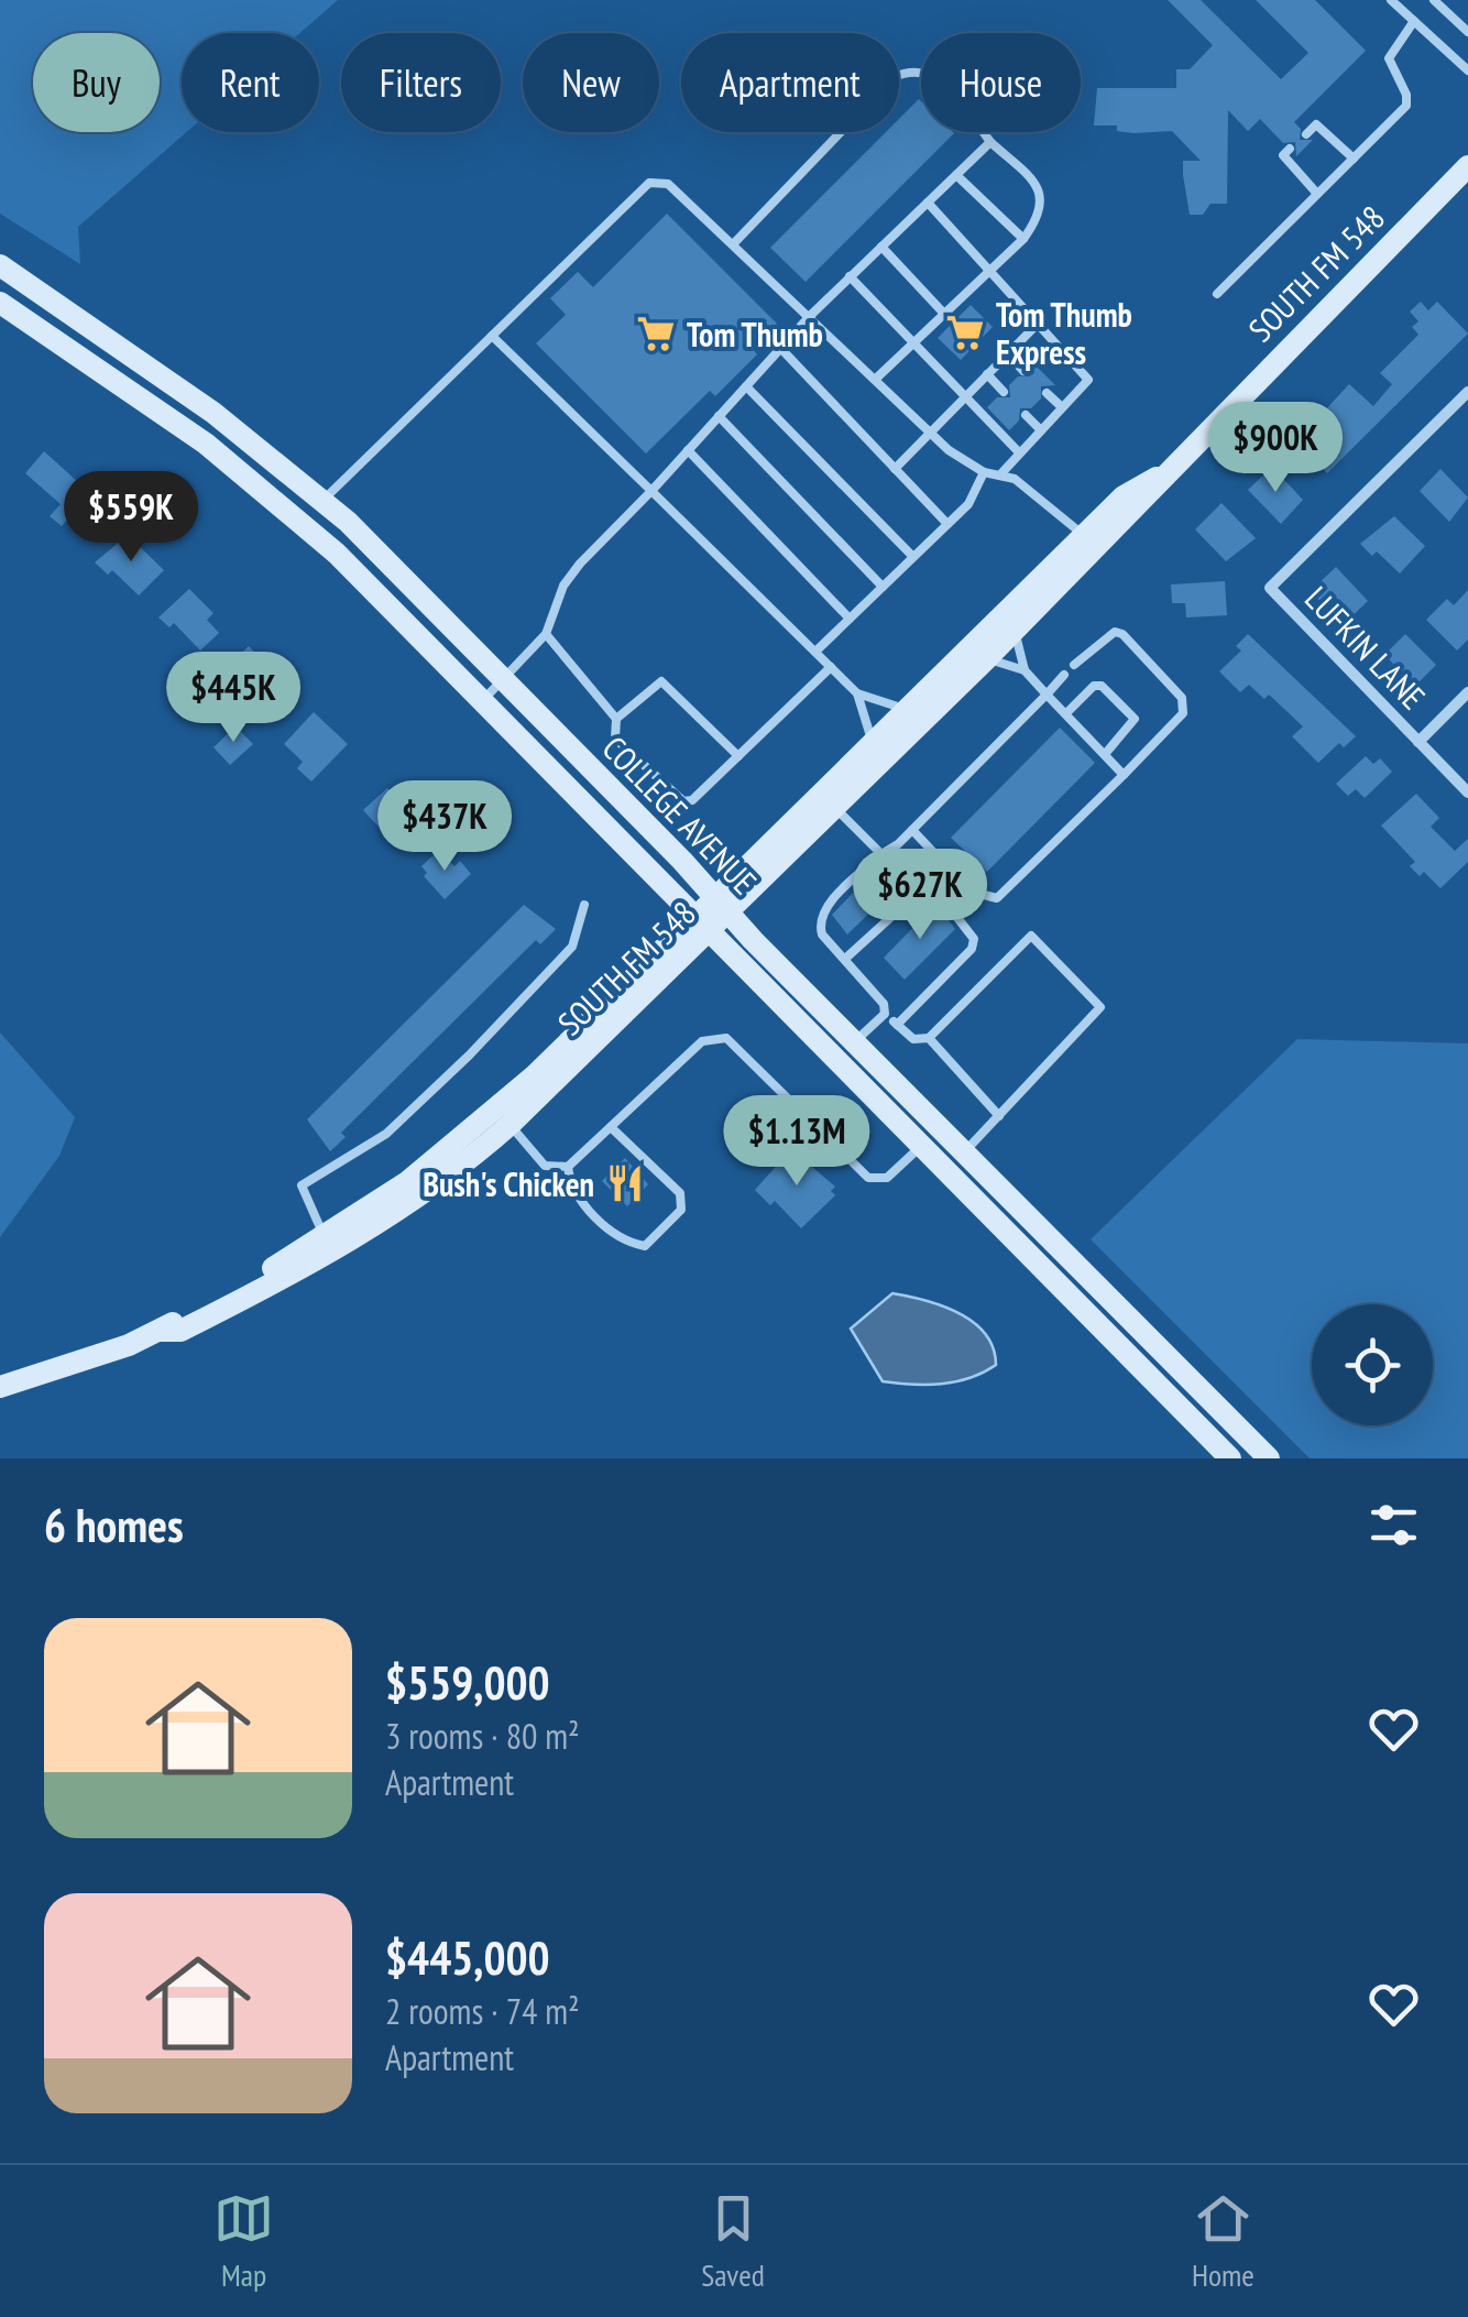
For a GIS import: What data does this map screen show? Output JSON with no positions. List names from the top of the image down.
{
  "streets": {
    "main road": ["SOUTH FM 548", "COLLEGE AVENUE"],
    "street": ["LUFKIN LANE"]
  },
  "crossings": [
    ["SOUTH FM 548", "COLLEGE AVENUE"]
  ],
  "places": {
    "supermarket": ["Tom Thumb Express", "Tom Thumb"],
    "restaurant": ["Bush's Chicken"]
  },
  "page": {
    "chip": [
      "Buy",
      "Rent",
      "Filters",
      "New",
      "Apartment",
      "House"
    ],
    "price": [
      "$900K",
      "$559K",
      "$445K",
      "$437K",
      "$627K",
      "$1.13M"
    ],
    "heading": "6 homes",
    "list": [
      {
        "name": "$559,000",
        "note": "3 rooms · 80 m² · Apartment"
      },
      {
        "name": "$445,000",
        "note": "2 rooms · 74 m² · Apartment"
      }
    ],
    "tabs": ["Map", "Saved", "Home"]
  }
}
